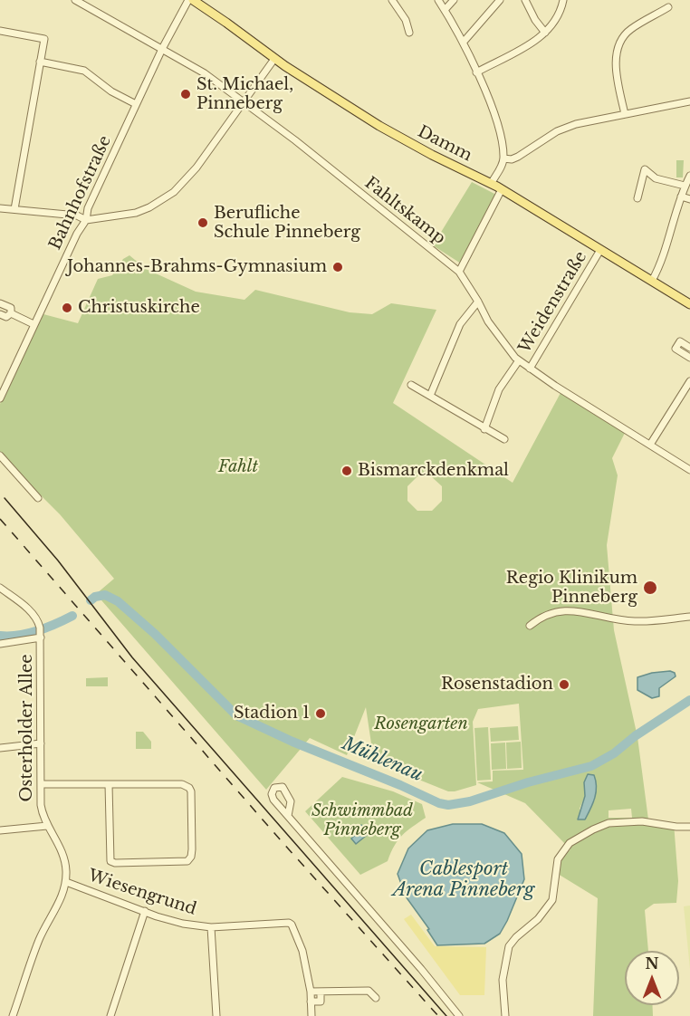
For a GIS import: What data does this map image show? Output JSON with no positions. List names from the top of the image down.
{
  "streets": {
    "main road": ["Damm"],
    "street": [
      "Bahnhofstraße",
      "Fahltskamp",
      "Weidenstraße",
      "Osterholder Allee",
      "Wiesengrund"
    ]
  },
  "crossings": [
    ["Damm", "Weidenstraße"],
    ["Bahnhofstraße", "Fahltskamp"],
    ["Fahltskamp", "Weidenstraße"],
    ["Osterholder Allee", "Wiesengrund"]
  ],
  "water": ["Mühlenau", "Cablesport Arena Pinneberg"],
  "parks": ["Fahlt", "Rosengarten", "Schwimmbad Pinneberg"],
  "places": [
    "St. Michael, Pinneberg",
    "Berufliche Schule Pinneberg",
    "Johannes-Brahms-Gymnasium",
    "Christuskirche",
    "Bismarckdenkmal",
    "Regio Klinikum Pinneberg",
    "Rosenstadion",
    "Stadion 1"
  ],
  "north": "top"
}
